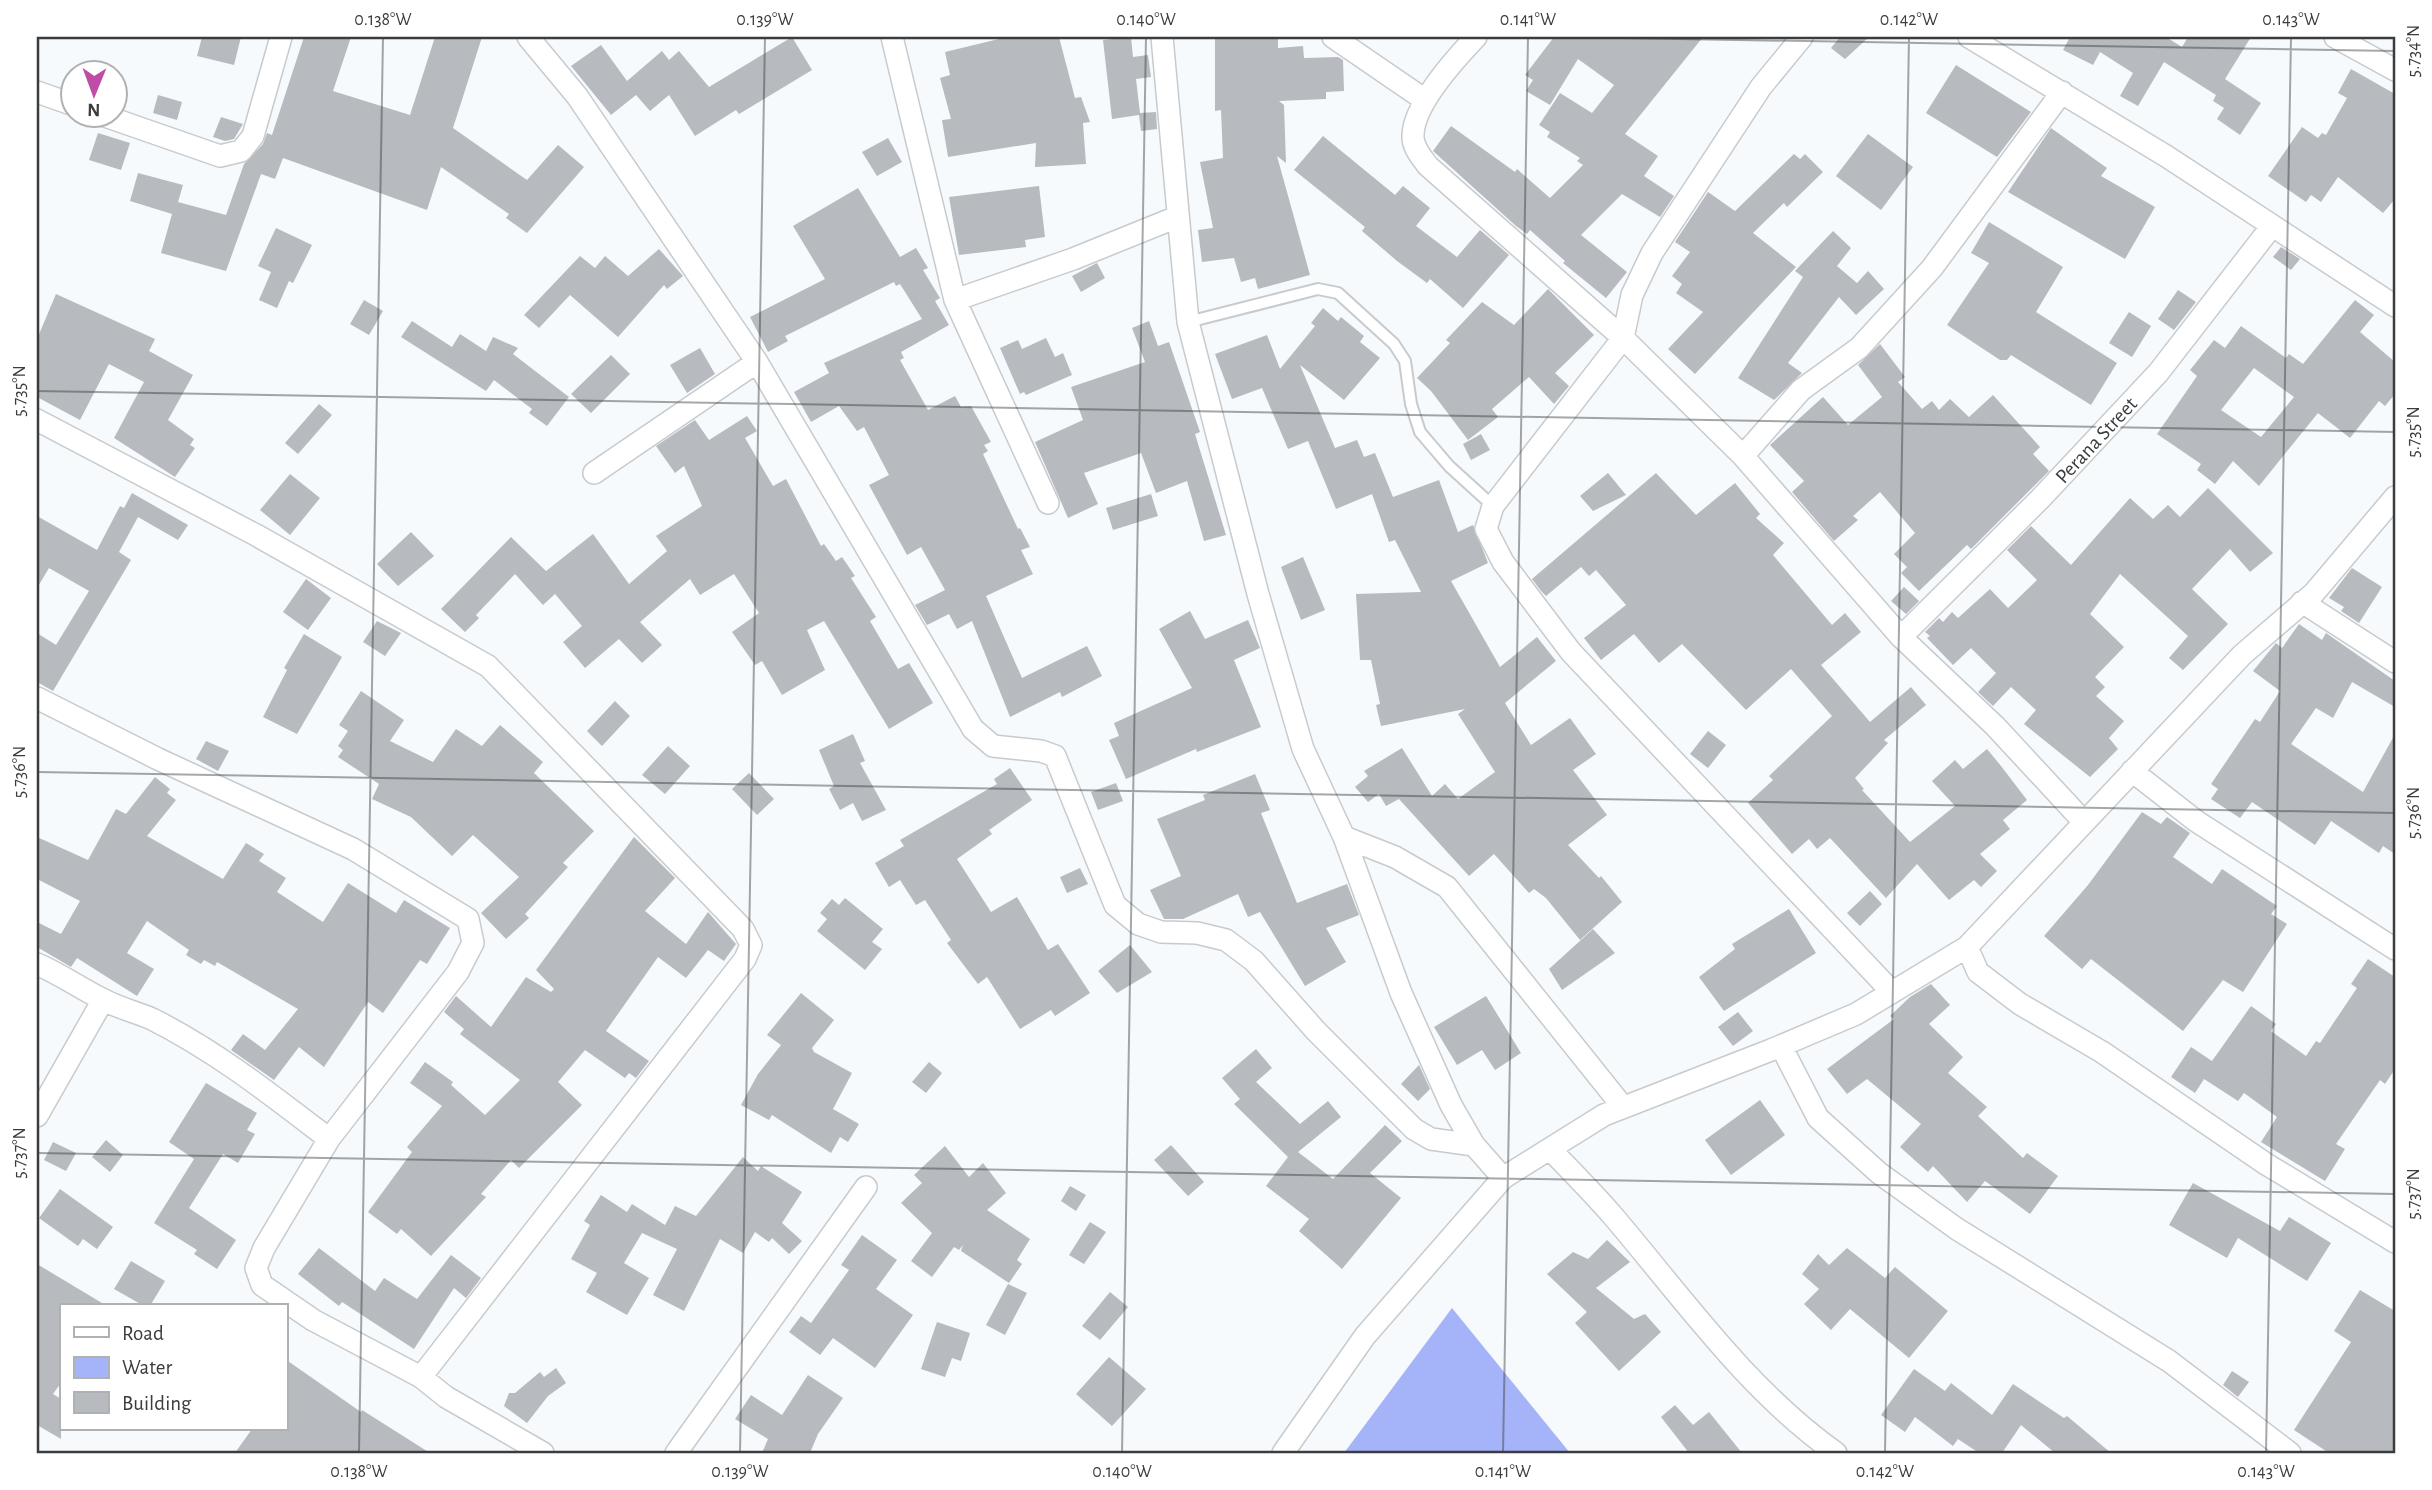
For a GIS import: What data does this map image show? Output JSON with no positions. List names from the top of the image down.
{
  "streets": {
    "street": ["Perana Street"]
  },
  "legend": ["Road", "Water", "Building"],
  "north": "bottom",
  "coordinates": [
    "0.138°W",
    "0.139°W",
    "0.140°W",
    "0.141°W",
    "0.142°W",
    "0.143°W",
    "5.734°N",
    "5.735°N",
    "5.736°N",
    "5.737°N"
  ]
}
